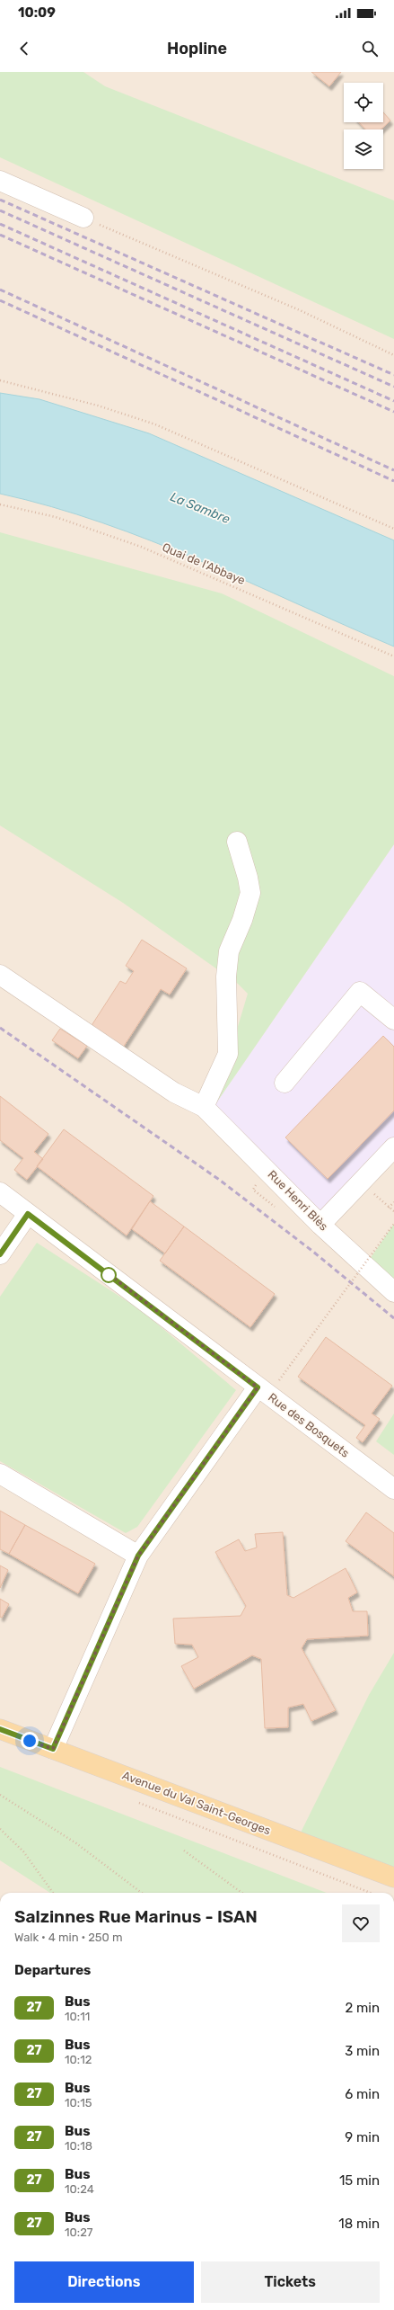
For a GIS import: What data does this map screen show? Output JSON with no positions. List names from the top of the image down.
{
  "streets": {
    "main road": ["Avenue du Val Saint-Georges"],
    "street": ["Rue Henri Blès", "Rue des Bosquets"],
    "path": ["Quai de l'Abbaye"]
  },
  "water": ["La Sambre"],
  "lines": ["bus line 27"],
  "page": {
    "status": "10:09",
    "header": "Hopline",
    "heading": [
      ["Salzinnes Rue Marinus - ISAN", "Walk · 4 min · 250 m"],
      "Departures"
    ],
    "list": [
      {
        "mark": "27",
        "name": "Bus",
        "note": "10:11",
        "value": "2 min"
      },
      {
        "mark": "27",
        "name": "Bus",
        "note": "10:12",
        "value": "3 min"
      },
      {
        "mark": "27",
        "name": "Bus",
        "note": "10:15",
        "value": "6 min"
      },
      {
        "mark": "27",
        "name": "Bus",
        "note": "10:18",
        "value": "9 min"
      },
      {
        "mark": "27",
        "name": "Bus",
        "note": "10:24",
        "value": "15 min"
      },
      {
        "mark": "27",
        "name": "Bus",
        "note": "10:27",
        "value": "18 min"
      }
    ],
    "buttons": ["Directions", "Tickets"]
  }
}
